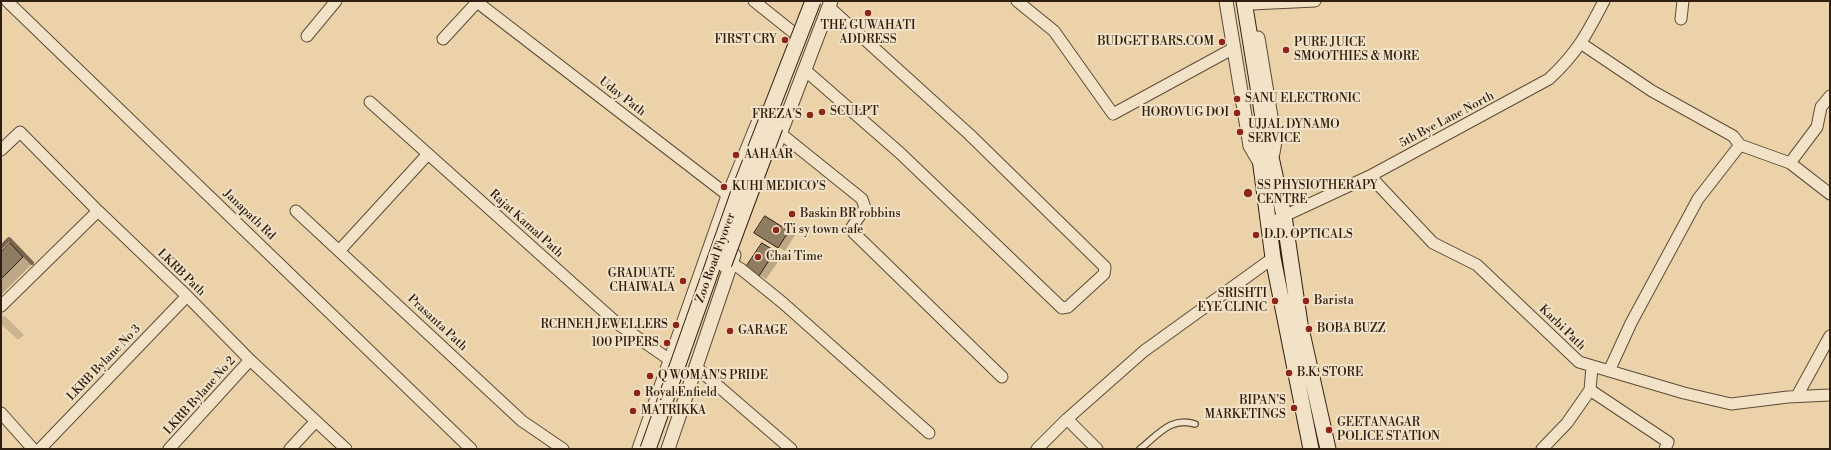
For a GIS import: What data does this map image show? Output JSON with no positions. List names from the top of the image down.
{
  "streets": {
    "main road": ["Zoo Road Flyover"],
    "street": [
      "Uday Path",
      "5th Bye Lane North",
      "Janapath Rd",
      "Rajat Kamal Path",
      "LKRB Path",
      "Prasanta Path",
      "Karbi Path",
      "LKRB Bylane No 3",
      "LKRB Bylane No 2"
    ]
  },
  "crossings": [
    ["5th Bye Lane North", "Karbi Path"],
    ["LKRB Path", "LKRB Bylane No 3"],
    ["LKRB Path", "LKRB Bylane No 2"]
  ],
  "places": [
    "THE GUWAHATI ADDRESS",
    "FIRST CRY",
    "BUDGET BARS.COM",
    "PURE JUICE SMOOTHIES & MORE",
    "SANU ELECTRONIC",
    "SCULPT",
    "HOROVUG DOI",
    "FREZA'S",
    "UJJAL DYNAMO SERVICE",
    "AAHAAR",
    "KUHI MEDICO'S",
    "SS PHYSIOTHERAPY CENTRE",
    "Baskin BR robbins",
    "Ti sy town cafe",
    "D.D. OPTICALS",
    "Chai Time",
    "GRADUATE CHAIWALA",
    "SRISHTI EYE CLINIC",
    "Barista",
    "RCHNEH JEWELLERS",
    "BOBA BUZZ",
    "GARAGE",
    "100 PIPERS",
    "B.K. STORE",
    "Q WOMAN'S PRIDE",
    "Royal Enfield",
    "BIPAN'S MARKETINGS",
    "MATRIKKA",
    "GEETANAGAR POLICE STATION"
  ]
}
